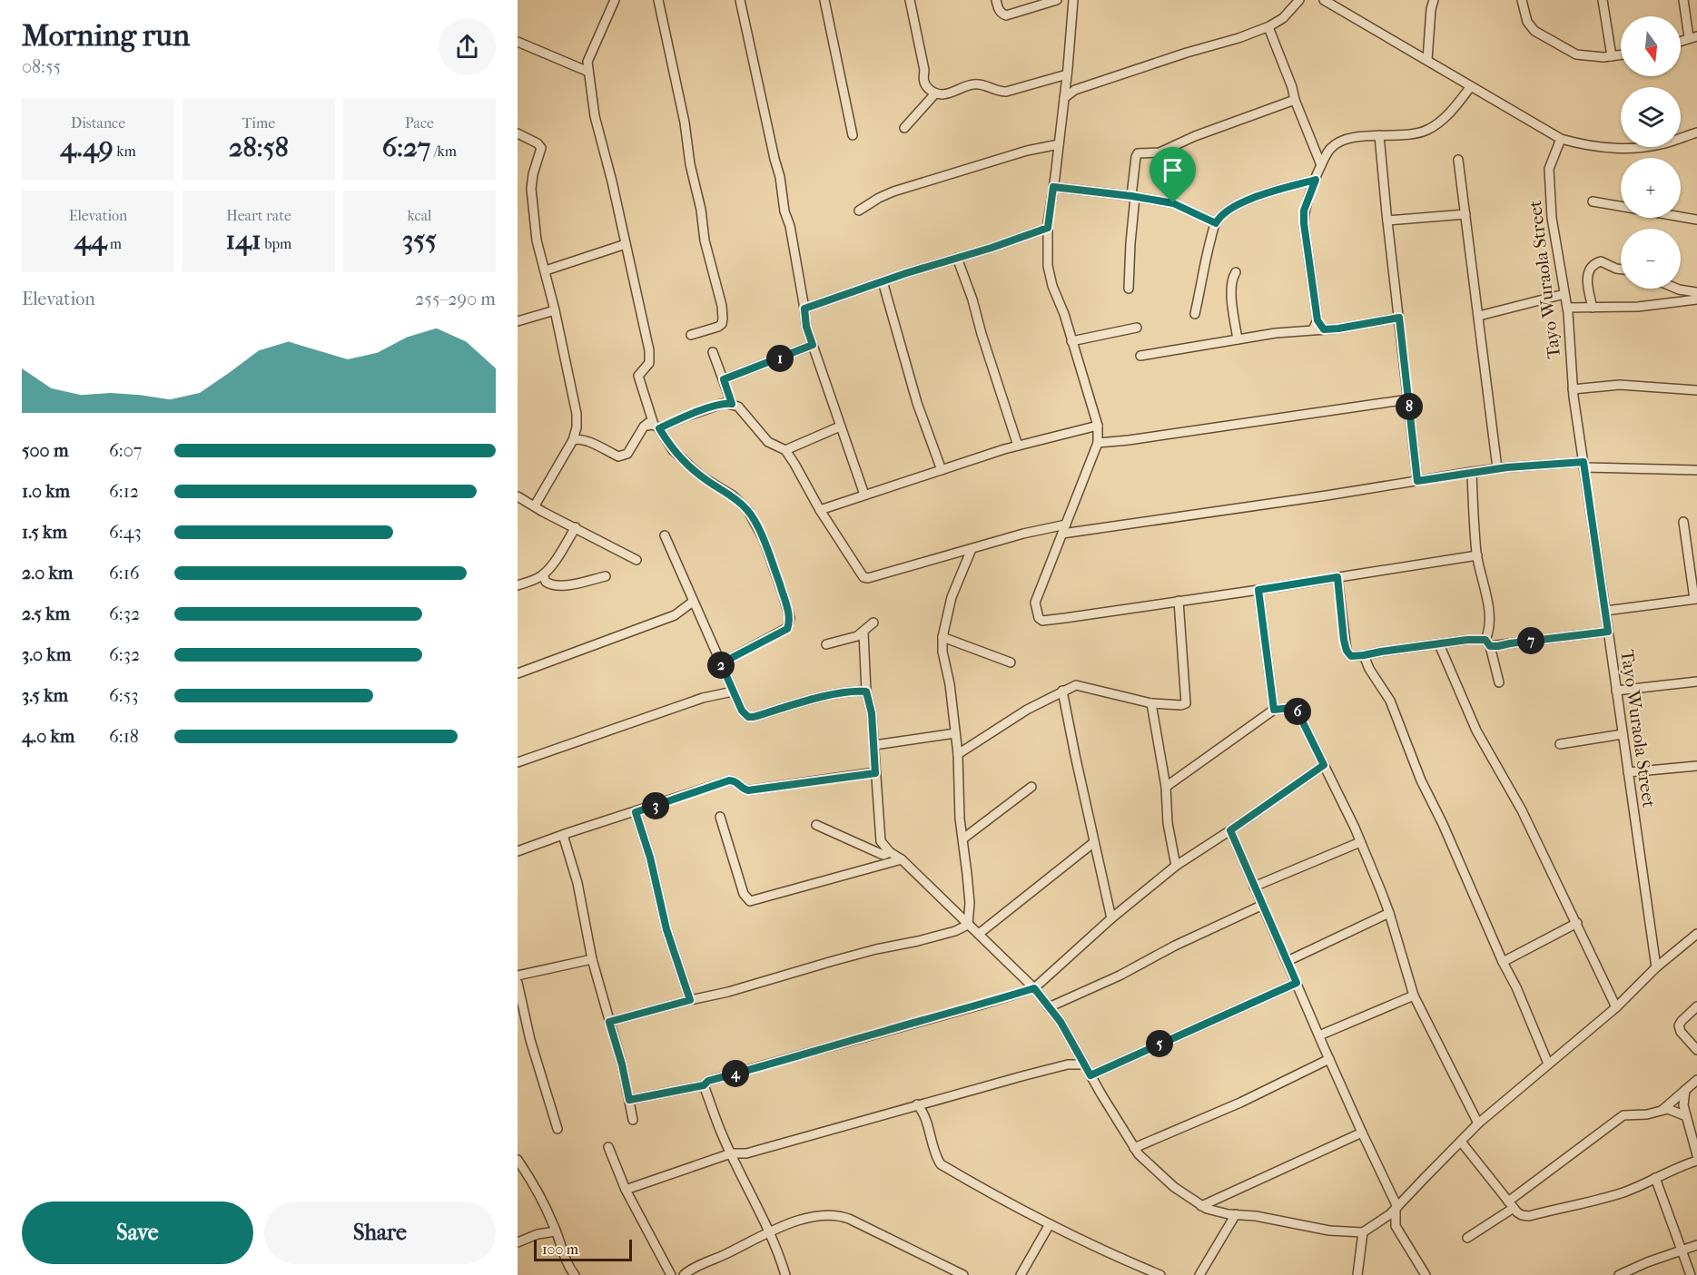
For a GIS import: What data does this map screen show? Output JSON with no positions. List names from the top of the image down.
{
  "streets": {
    "street": ["Tayo Wuraola Street"]
  },
  "scale_bar": "100 m",
  "north": "bottom",
  "page": {
    "heading": ["Morning run", "08:55"],
    "map_buttons": ["+", "−"],
    "stats": [
      ["Distance", "4.49 km"],
      ["Time", "28:58"],
      ["Pace", "6:27 /km"],
      ["Elevation", "44 m"],
      ["Heart rate", "141 bpm"],
      ["kcal", "355"]
    ],
    "chart": ["Elevation", "255–290 m"],
    "pins": [
      "1",
      "8",
      "7",
      "2",
      "6",
      "3",
      "5",
      "4"
    ],
    "list": [
      {
        "name": "500 m",
        "note": "6:07"
      },
      {
        "name": "1.0 km",
        "note": "6:12"
      },
      {
        "name": "1.5 km",
        "note": "6:43"
      },
      {
        "name": "2.0 km",
        "note": "6:16"
      },
      {
        "name": "2.5 km",
        "note": "6:32"
      },
      {
        "name": "3.0 km",
        "note": "6:32"
      },
      {
        "name": "3.5 km",
        "note": "6:53"
      },
      {
        "name": "4.0 km",
        "note": "6:18"
      }
    ],
    "buttons": ["Save", "Share"],
    "scale": "100 m"
  }
}
